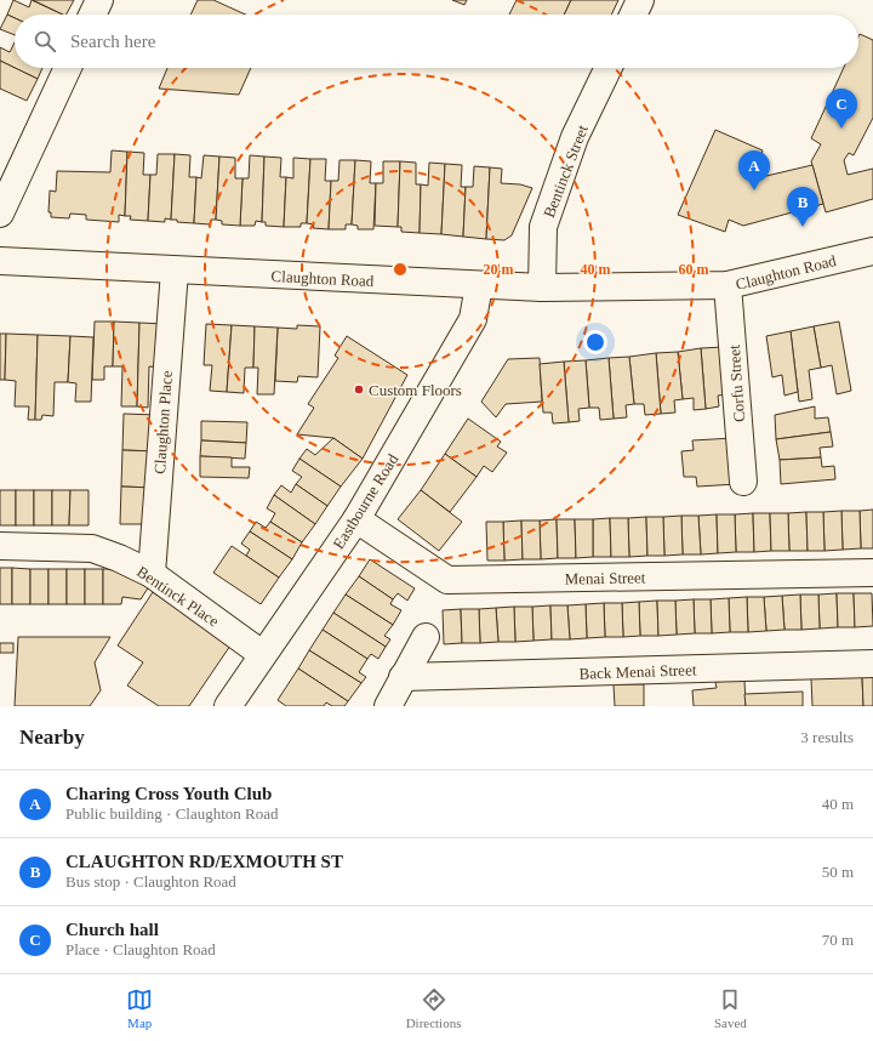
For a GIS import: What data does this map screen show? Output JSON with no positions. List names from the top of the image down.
{
  "streets": {
    "street": [
      "Bentinck Street",
      "Claughton Road",
      "Corfu Street",
      "Claughton Place",
      "Eastbourne Road",
      "Menai Street",
      "Bentinck Place",
      "Back Menai Street"
    ]
  },
  "crossings": [
    ["Bentinck Street", "Claughton Road"],
    ["Claughton Road", "Corfu Street"],
    ["Claughton Road", "Claughton Place"],
    ["Claughton Road", "Eastbourne Road"],
    ["Claughton Place", "Bentinck Place"],
    ["Eastbourne Road", "Menai Street"],
    ["Eastbourne Road", "Bentinck Place"]
  ],
  "places": ["Custom Floors"],
  "page": {
    "search": "Search here",
    "pins": ["C", "A", "B"],
    "heading": ["Nearby", "3 results"],
    "list": [
      {
        "mark": "A",
        "name": "Charing Cross Youth Club",
        "note": "Public building · Claughton Road",
        "value": "40 m"
      },
      {
        "mark": "B",
        "name": "CLAUGHTON RD/EXMOUTH ST",
        "note": "Bus stop · Claughton Road",
        "value": "50 m"
      },
      {
        "mark": "C",
        "name": "Church hall",
        "note": "Place · Claughton Road",
        "value": "70 m"
      }
    ],
    "nav": ["Map", "Directions", "Saved"]
  },
  "rings": ["20 m", "40 m", "60 m"]
}
